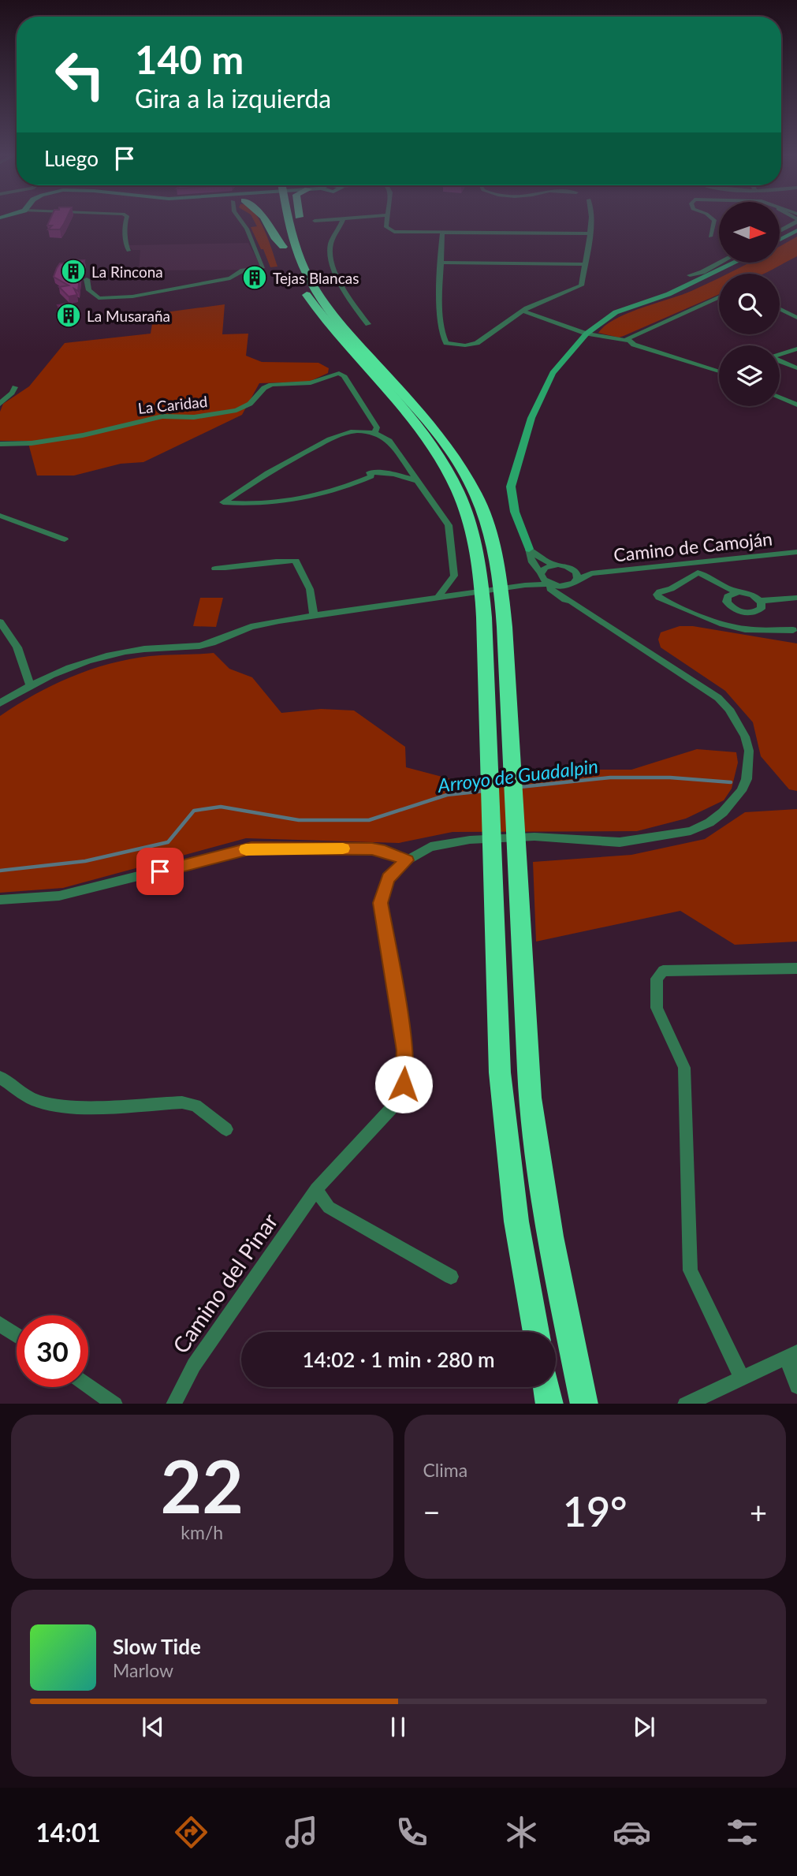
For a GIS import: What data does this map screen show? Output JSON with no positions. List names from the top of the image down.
{
  "streets": {
    "street": ["La Caridad", "Camino de Camoján", "Camino del Pinar"]
  },
  "crossings": [
    ["Camino de Camoján", "Camino del Pinar"]
  ],
  "water": ["Arroyo de Guadalpin"],
  "places": {
    "building": ["La Rincona", "Tejas Blancas", "La Musaraña"]
  },
  "north": "right",
  "page": {
    "turn": ["140 m", "Gira a la izquierda"],
    "then": "Luego",
    "limit": "30",
    "trip": "14:02 · 1 min · 280 m",
    "tile": [
      ["22", "km/h"],
      "Clima"
    ],
    "heat": ["−", "19°", "+"],
    "song": ["Slow Tide", "Marlow"],
    "tabs": "14:01"
  }
}
